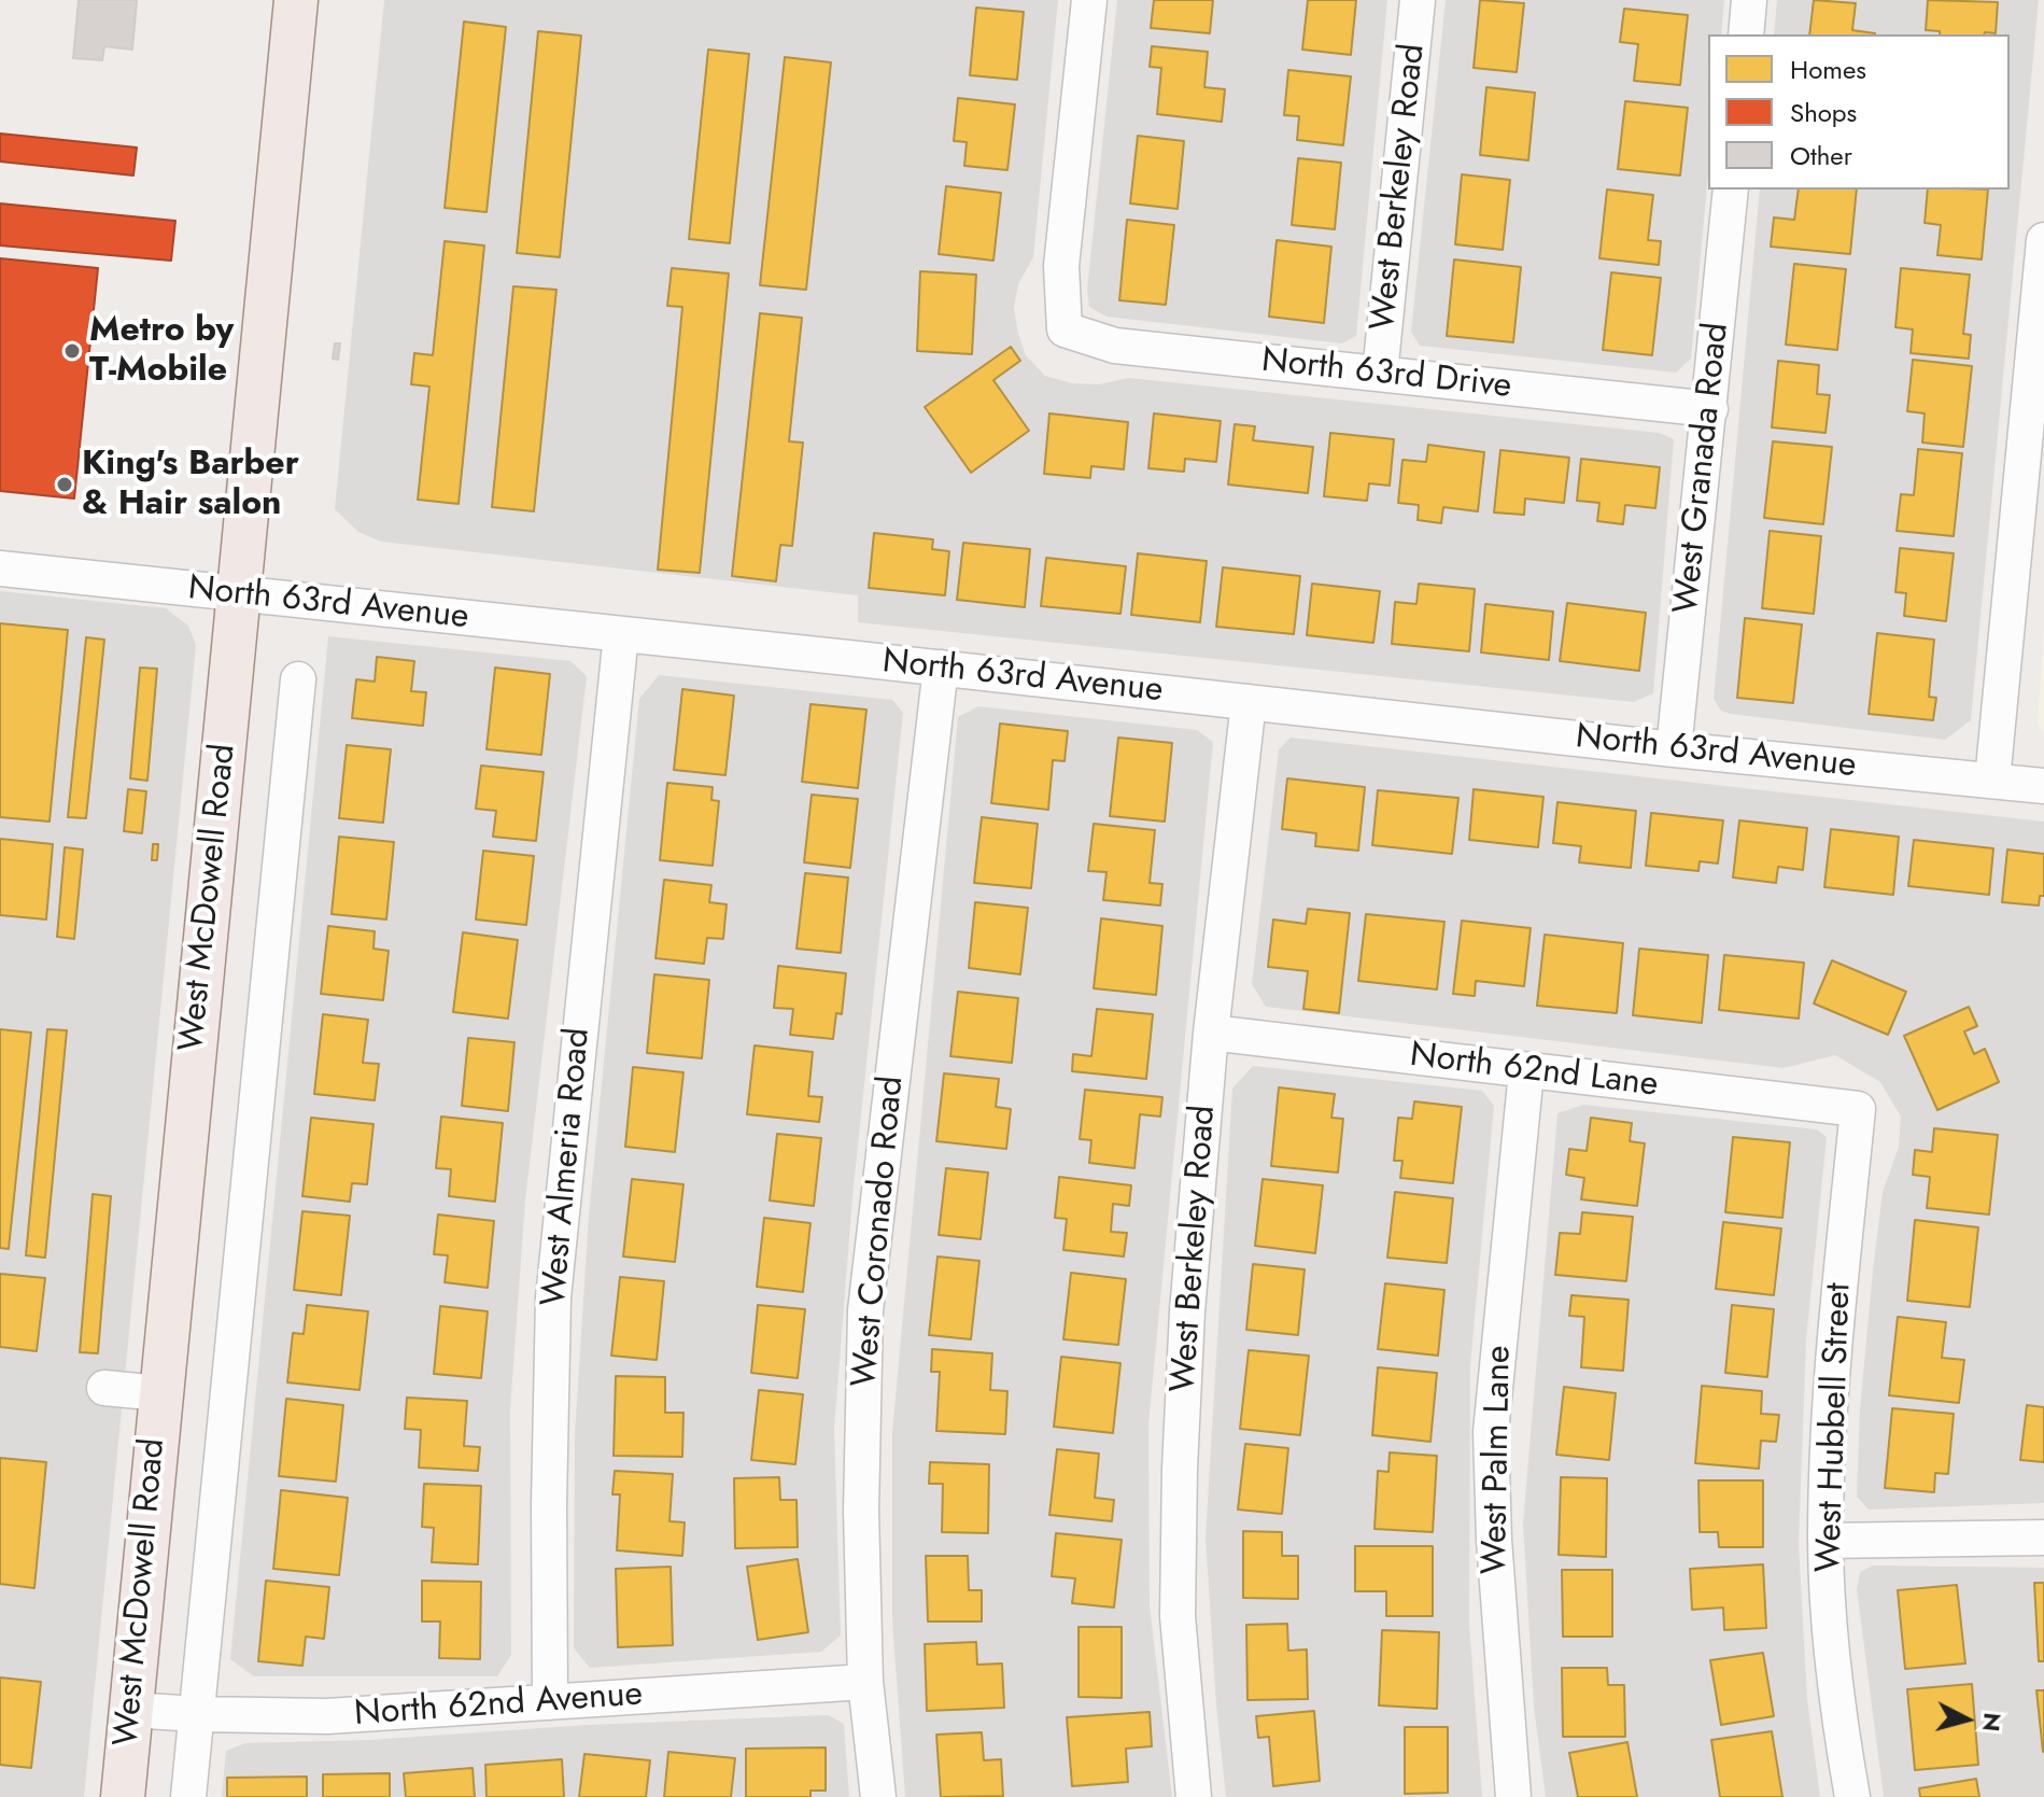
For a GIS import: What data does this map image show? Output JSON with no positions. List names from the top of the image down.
{
  "streets": {
    "main road": ["West McDowell Road"],
    "street": [
      "West Berkeley Road",
      "North 63rd Drive",
      "West Granada Road",
      "North 63rd Avenue",
      "North 62nd Lane",
      "West Almeria Road",
      "West Coronado Road",
      "West Hubbell Street",
      "West Palm Lane",
      "North 62nd Avenue"
    ]
  },
  "crossings": [
    ["West Berkeley Road", "North 63rd Drive"],
    ["West Berkeley Road", "North 63rd Avenue"],
    ["West Berkeley Road", "North 62nd Lane"],
    ["North 63rd Drive", "West Granada Road"],
    ["West Granada Road", "North 63rd Avenue"],
    ["North 63rd Avenue", "West McDowell Road"],
    ["North 63rd Avenue", "West Almeria Road"],
    ["North 63rd Avenue", "West Coronado Road"],
    ["West McDowell Road", "North 62nd Avenue"],
    ["North 62nd Lane", "West Hubbell Street"],
    ["North 62nd Lane", "West Palm Lane"],
    ["West Almeria Road", "North 62nd Avenue"],
    ["West Coronado Road", "North 62nd Avenue"]
  ],
  "places": ["Metro by T-Mobile", "King's Barber & Hair salon"],
  "legend": ["Homes", "Shops", "Other"],
  "north": "right"
}
